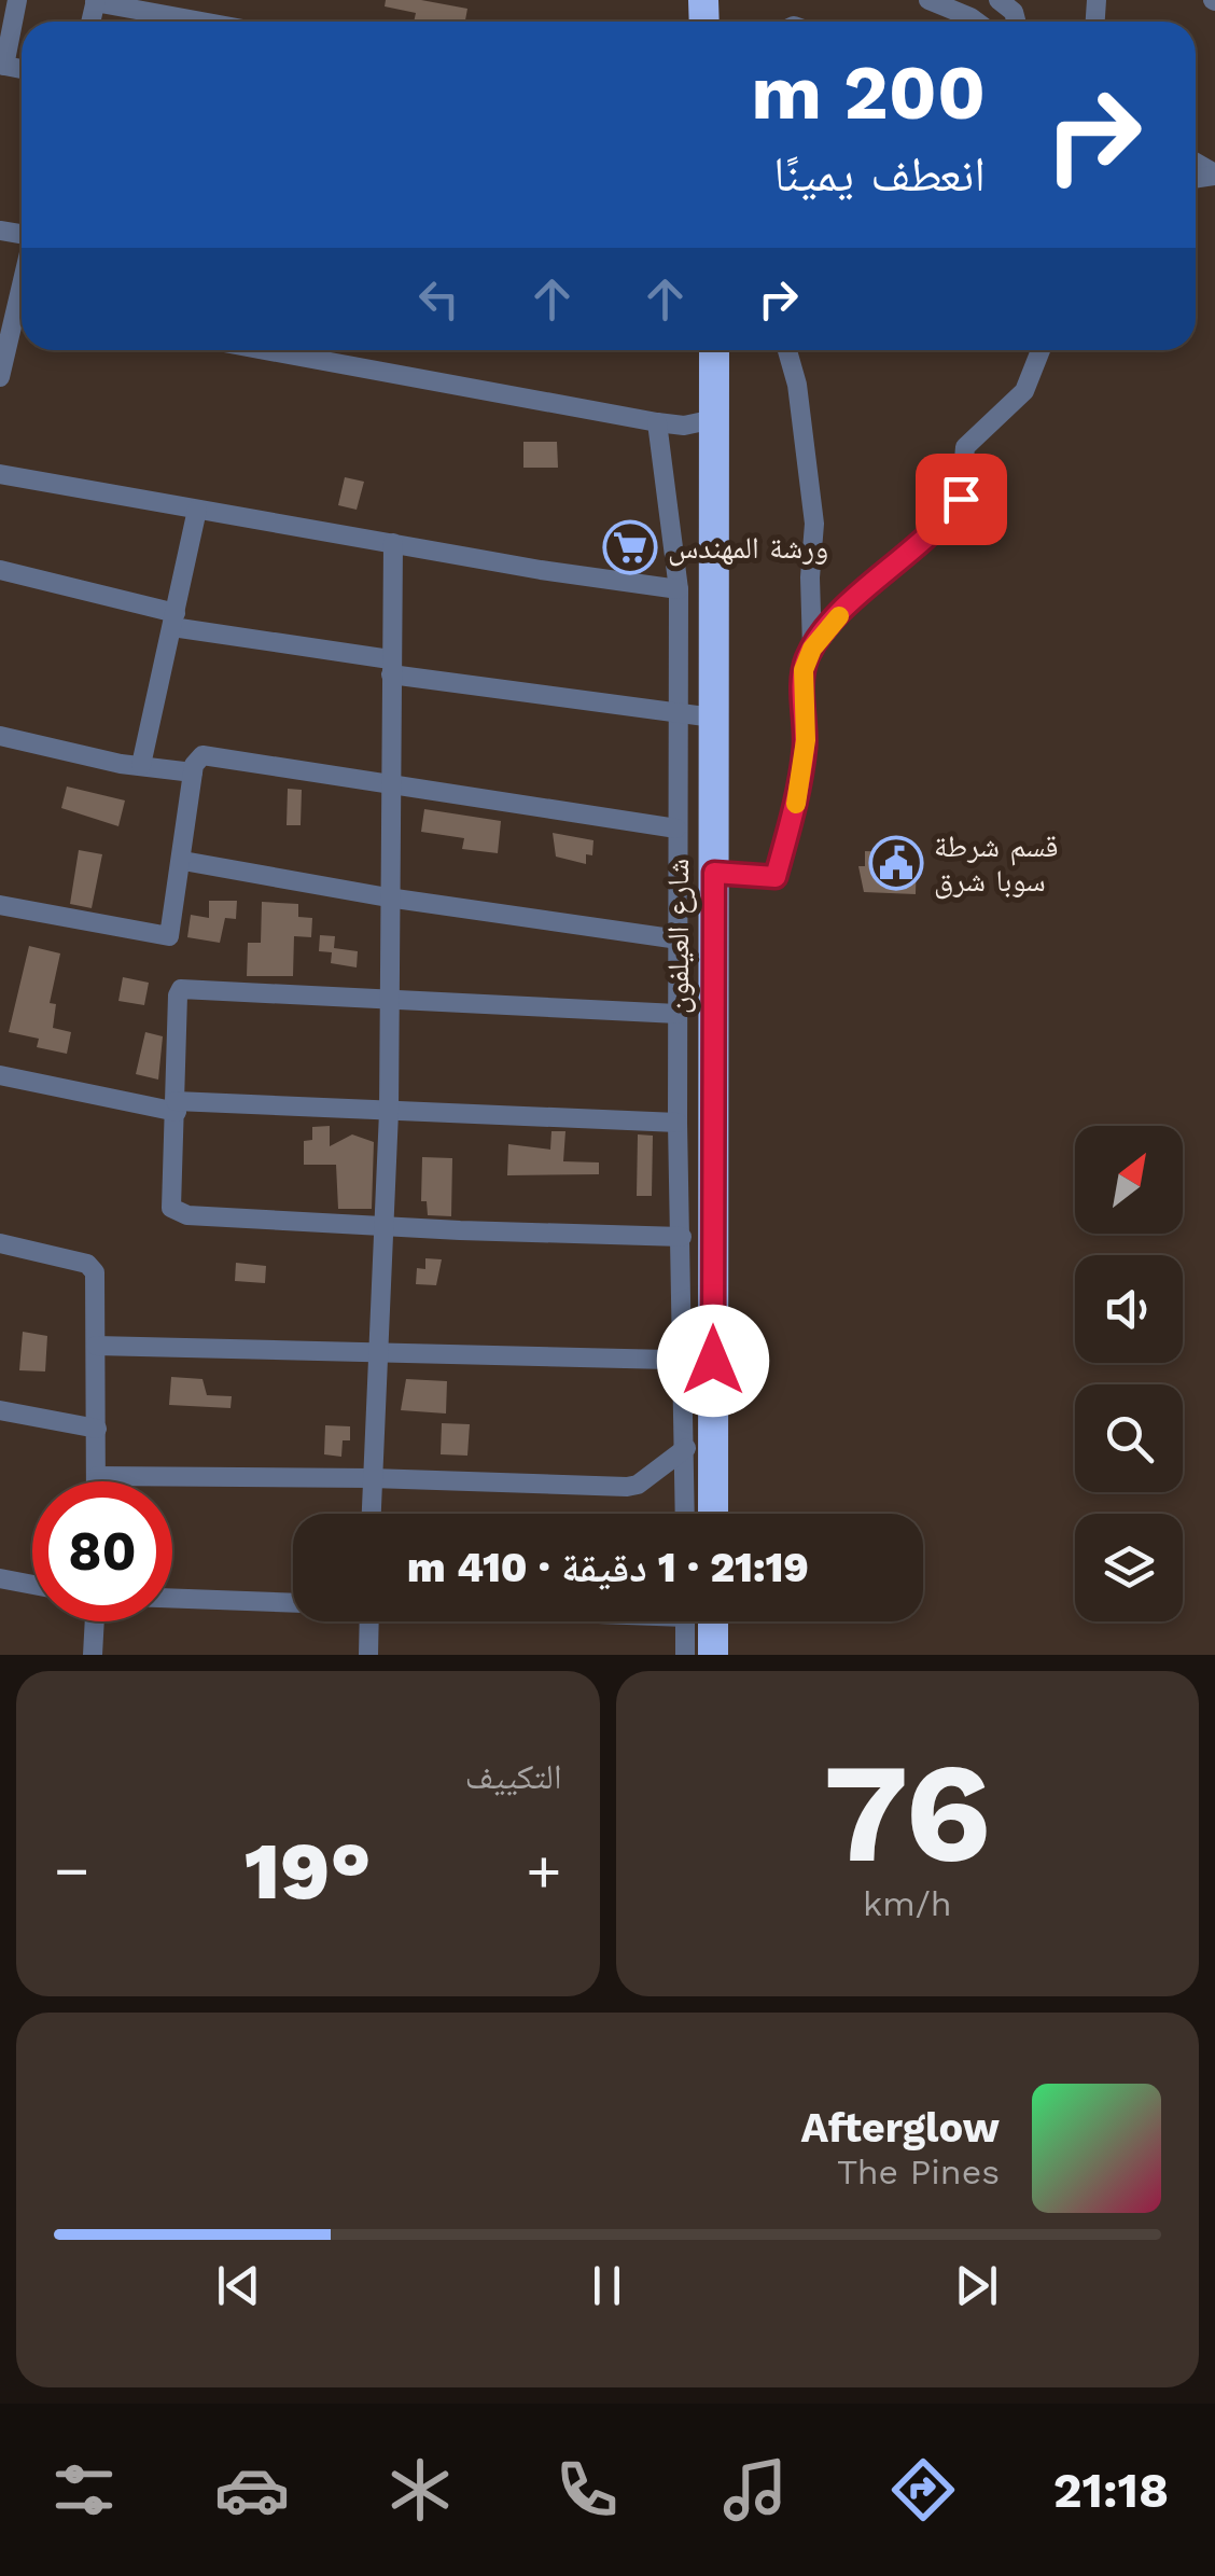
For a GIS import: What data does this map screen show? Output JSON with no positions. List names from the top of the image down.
{
  "streets": {
    "highway": ["شارع العيلفون"]
  },
  "places": {
    "supermarket": ["ورشة المهندس"],
    "public building": ["قسم شرطة سوبا شرق"]
  },
  "north": "top right",
  "page": {
    "turn": ["200 m", "انعطف يمينًا"],
    "limit": "80",
    "trip": "21:19 · 1 دقيقة · 410 m",
    "tile": [
      ["76", "km/h"],
      "التكييف"
    ],
    "heat": ["−", "19°", "+"],
    "song": ["Afterglow", "The Pines"],
    "tabs": "21:18"
  }
}
